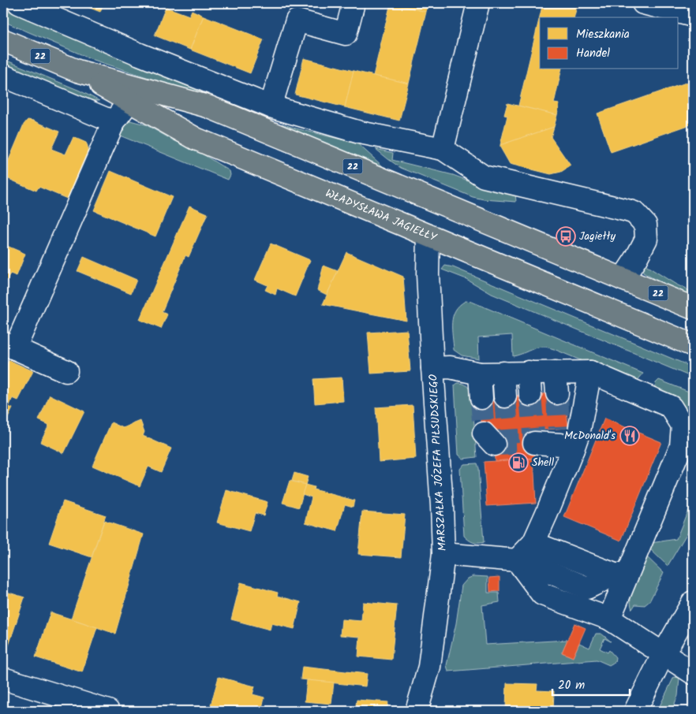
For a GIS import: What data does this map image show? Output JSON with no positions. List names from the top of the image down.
{
  "streets": {
    "main road": ["22", "WŁADYSŁAWA JAGIEŁŁY"],
    "street": ["MARSZAŁKA JÓZEFA PIŁSUDSKIEGO"]
  },
  "crossings": [
    ["WŁADYSŁAWA JAGIEŁŁY", "MARSZAŁKA JÓZEFA PIŁSUDSKIEGO"]
  ],
  "places": {
    "bus stop": ["Jagiełły"],
    "restaurant": ["McDonald's"],
    "fuel station": ["Shell"]
  },
  "legend": ["Mieszkania", "Handel"],
  "scale_bar": "20 m"
}
